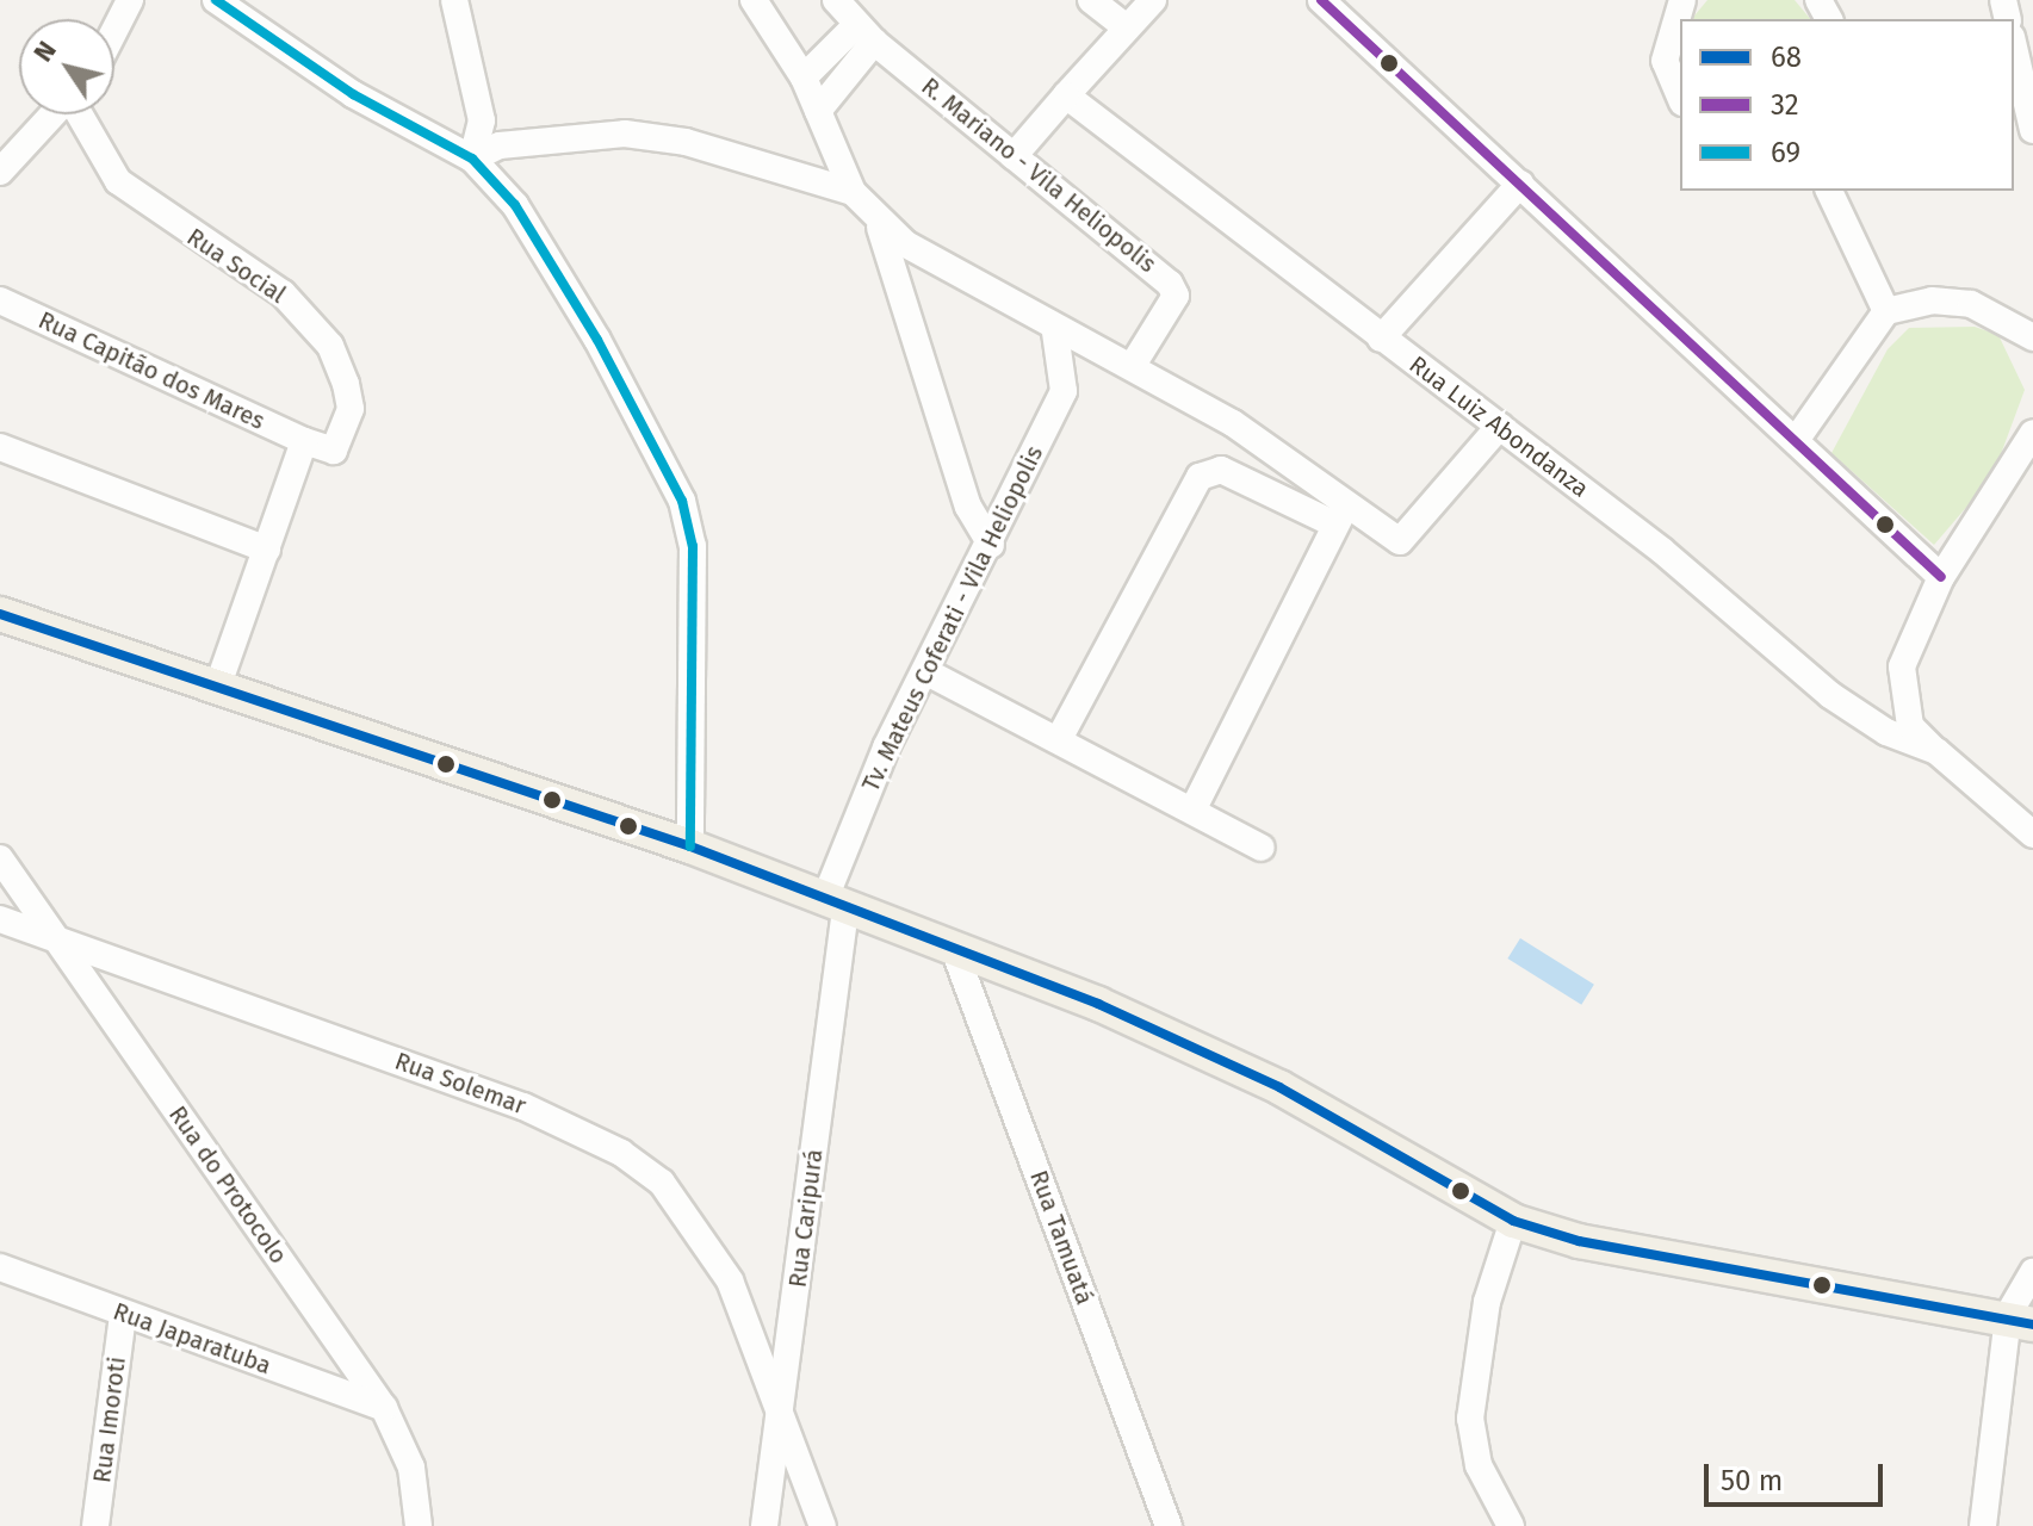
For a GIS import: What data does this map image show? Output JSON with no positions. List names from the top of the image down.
{
  "streets": {
    "street": [
      "R. Mariano - Vila Heliopolis",
      "Rua Social",
      "Rua Capitão dos Mares",
      "Rua Luiz Abondanza",
      "Tv. Mateus Coferati - Vila Heliopolis",
      "Rua Solemar",
      "Rua do Protocolo",
      "Rua Caripurá",
      "Rua Tamuatá",
      "Rua Japaratuba",
      "Rua Imoroti"
    ]
  },
  "crossings": [
    ["Rua Social", "Rua Capitão dos Mares"],
    ["Tv. Mateus Coferati - Vila Heliopolis", "Rua Caripurá"],
    ["Rua Solemar", "Rua do Protocolo"],
    ["Rua Solemar", "Rua Caripurá"],
    ["Rua do Protocolo", "Rua Japaratuba"],
    ["Rua Japaratuba", "Rua Imoroti"]
  ],
  "lines": ["transit line 32", "transit line 69", "transit line 68"],
  "legend": ["68", "32", "69"],
  "scale_bar": "50 m",
  "north": "top left"
}
